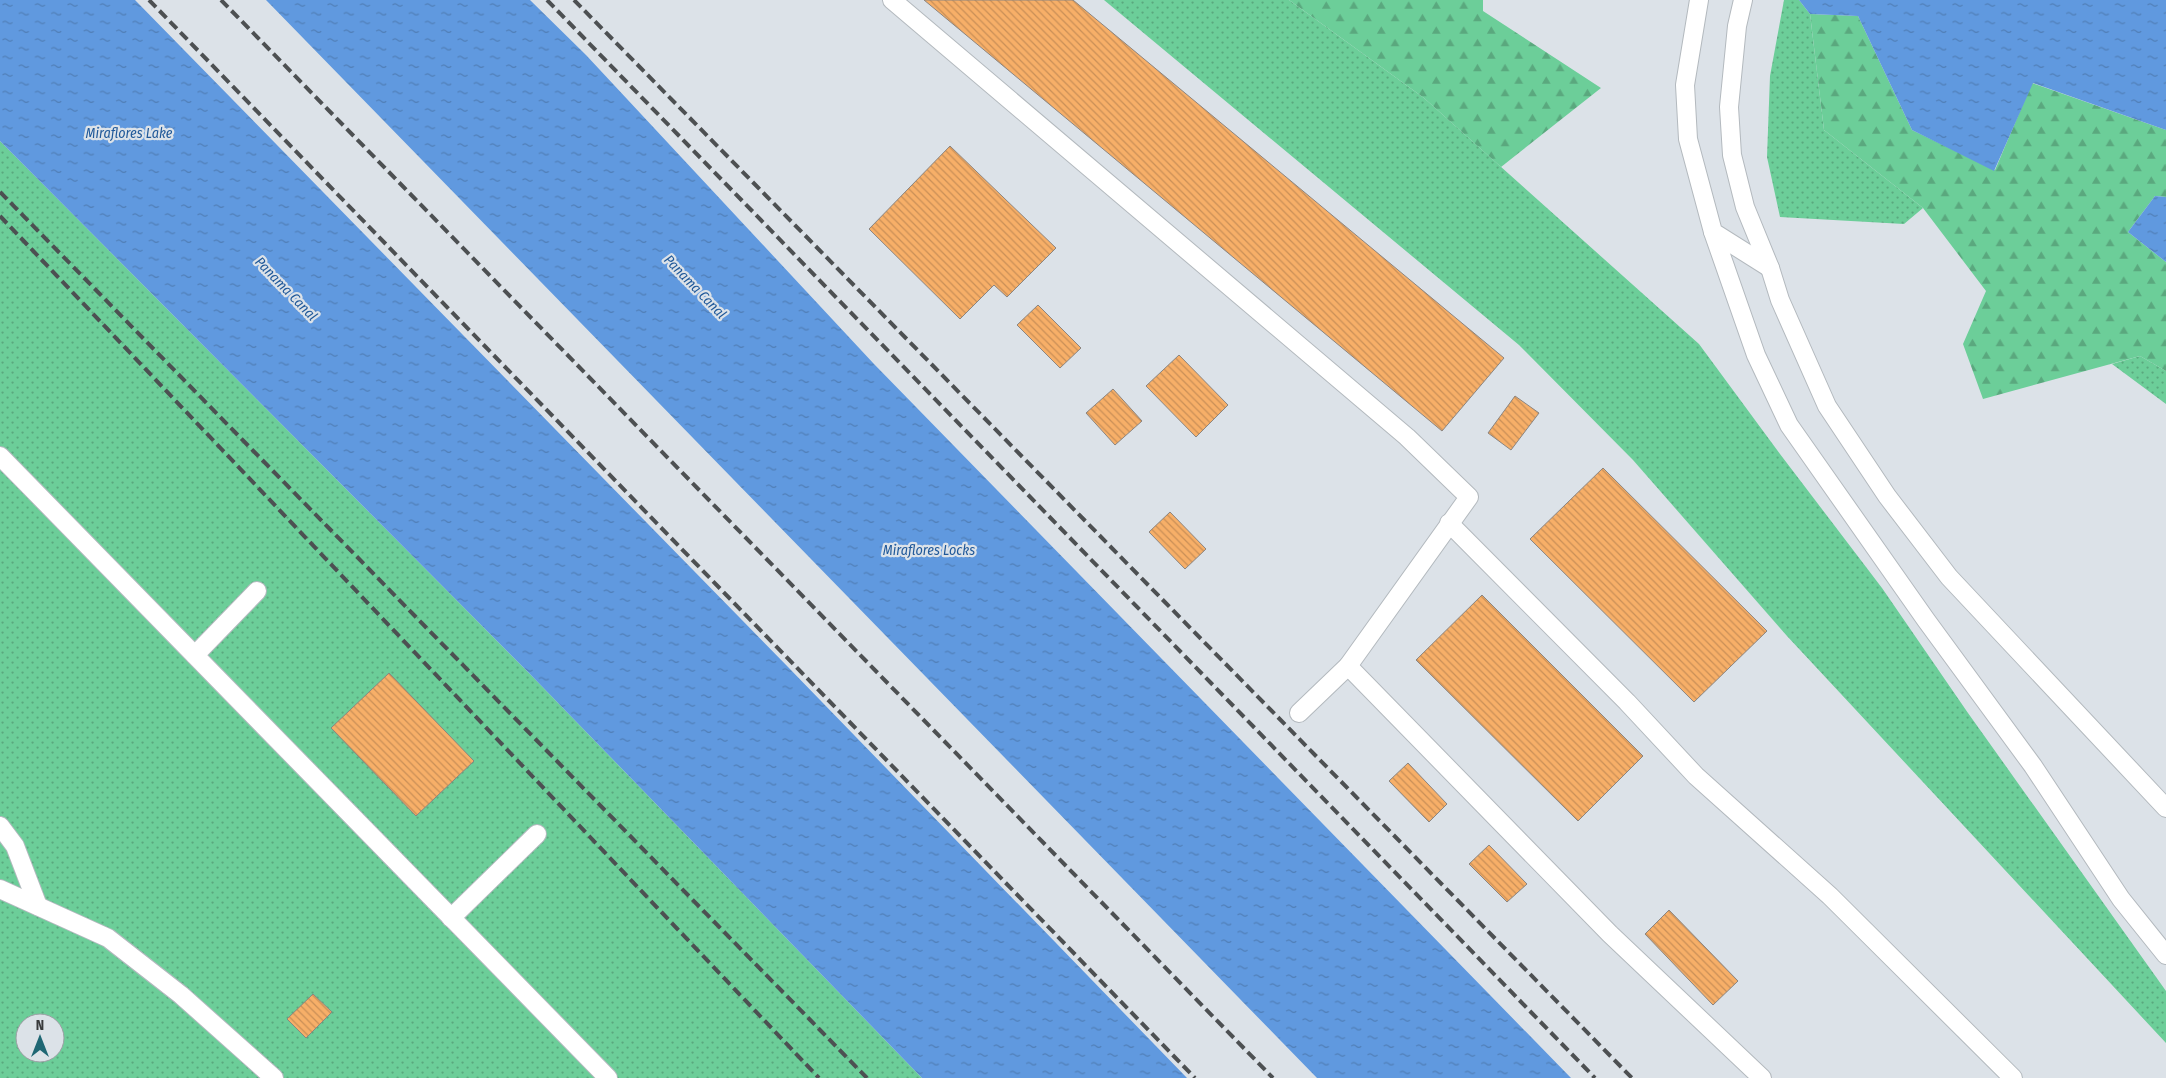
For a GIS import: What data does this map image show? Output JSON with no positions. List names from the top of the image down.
{
  "water": ["Miraflores Lake", "Panama Canal", "Miraflores Locks"],
  "north": "top"
}
